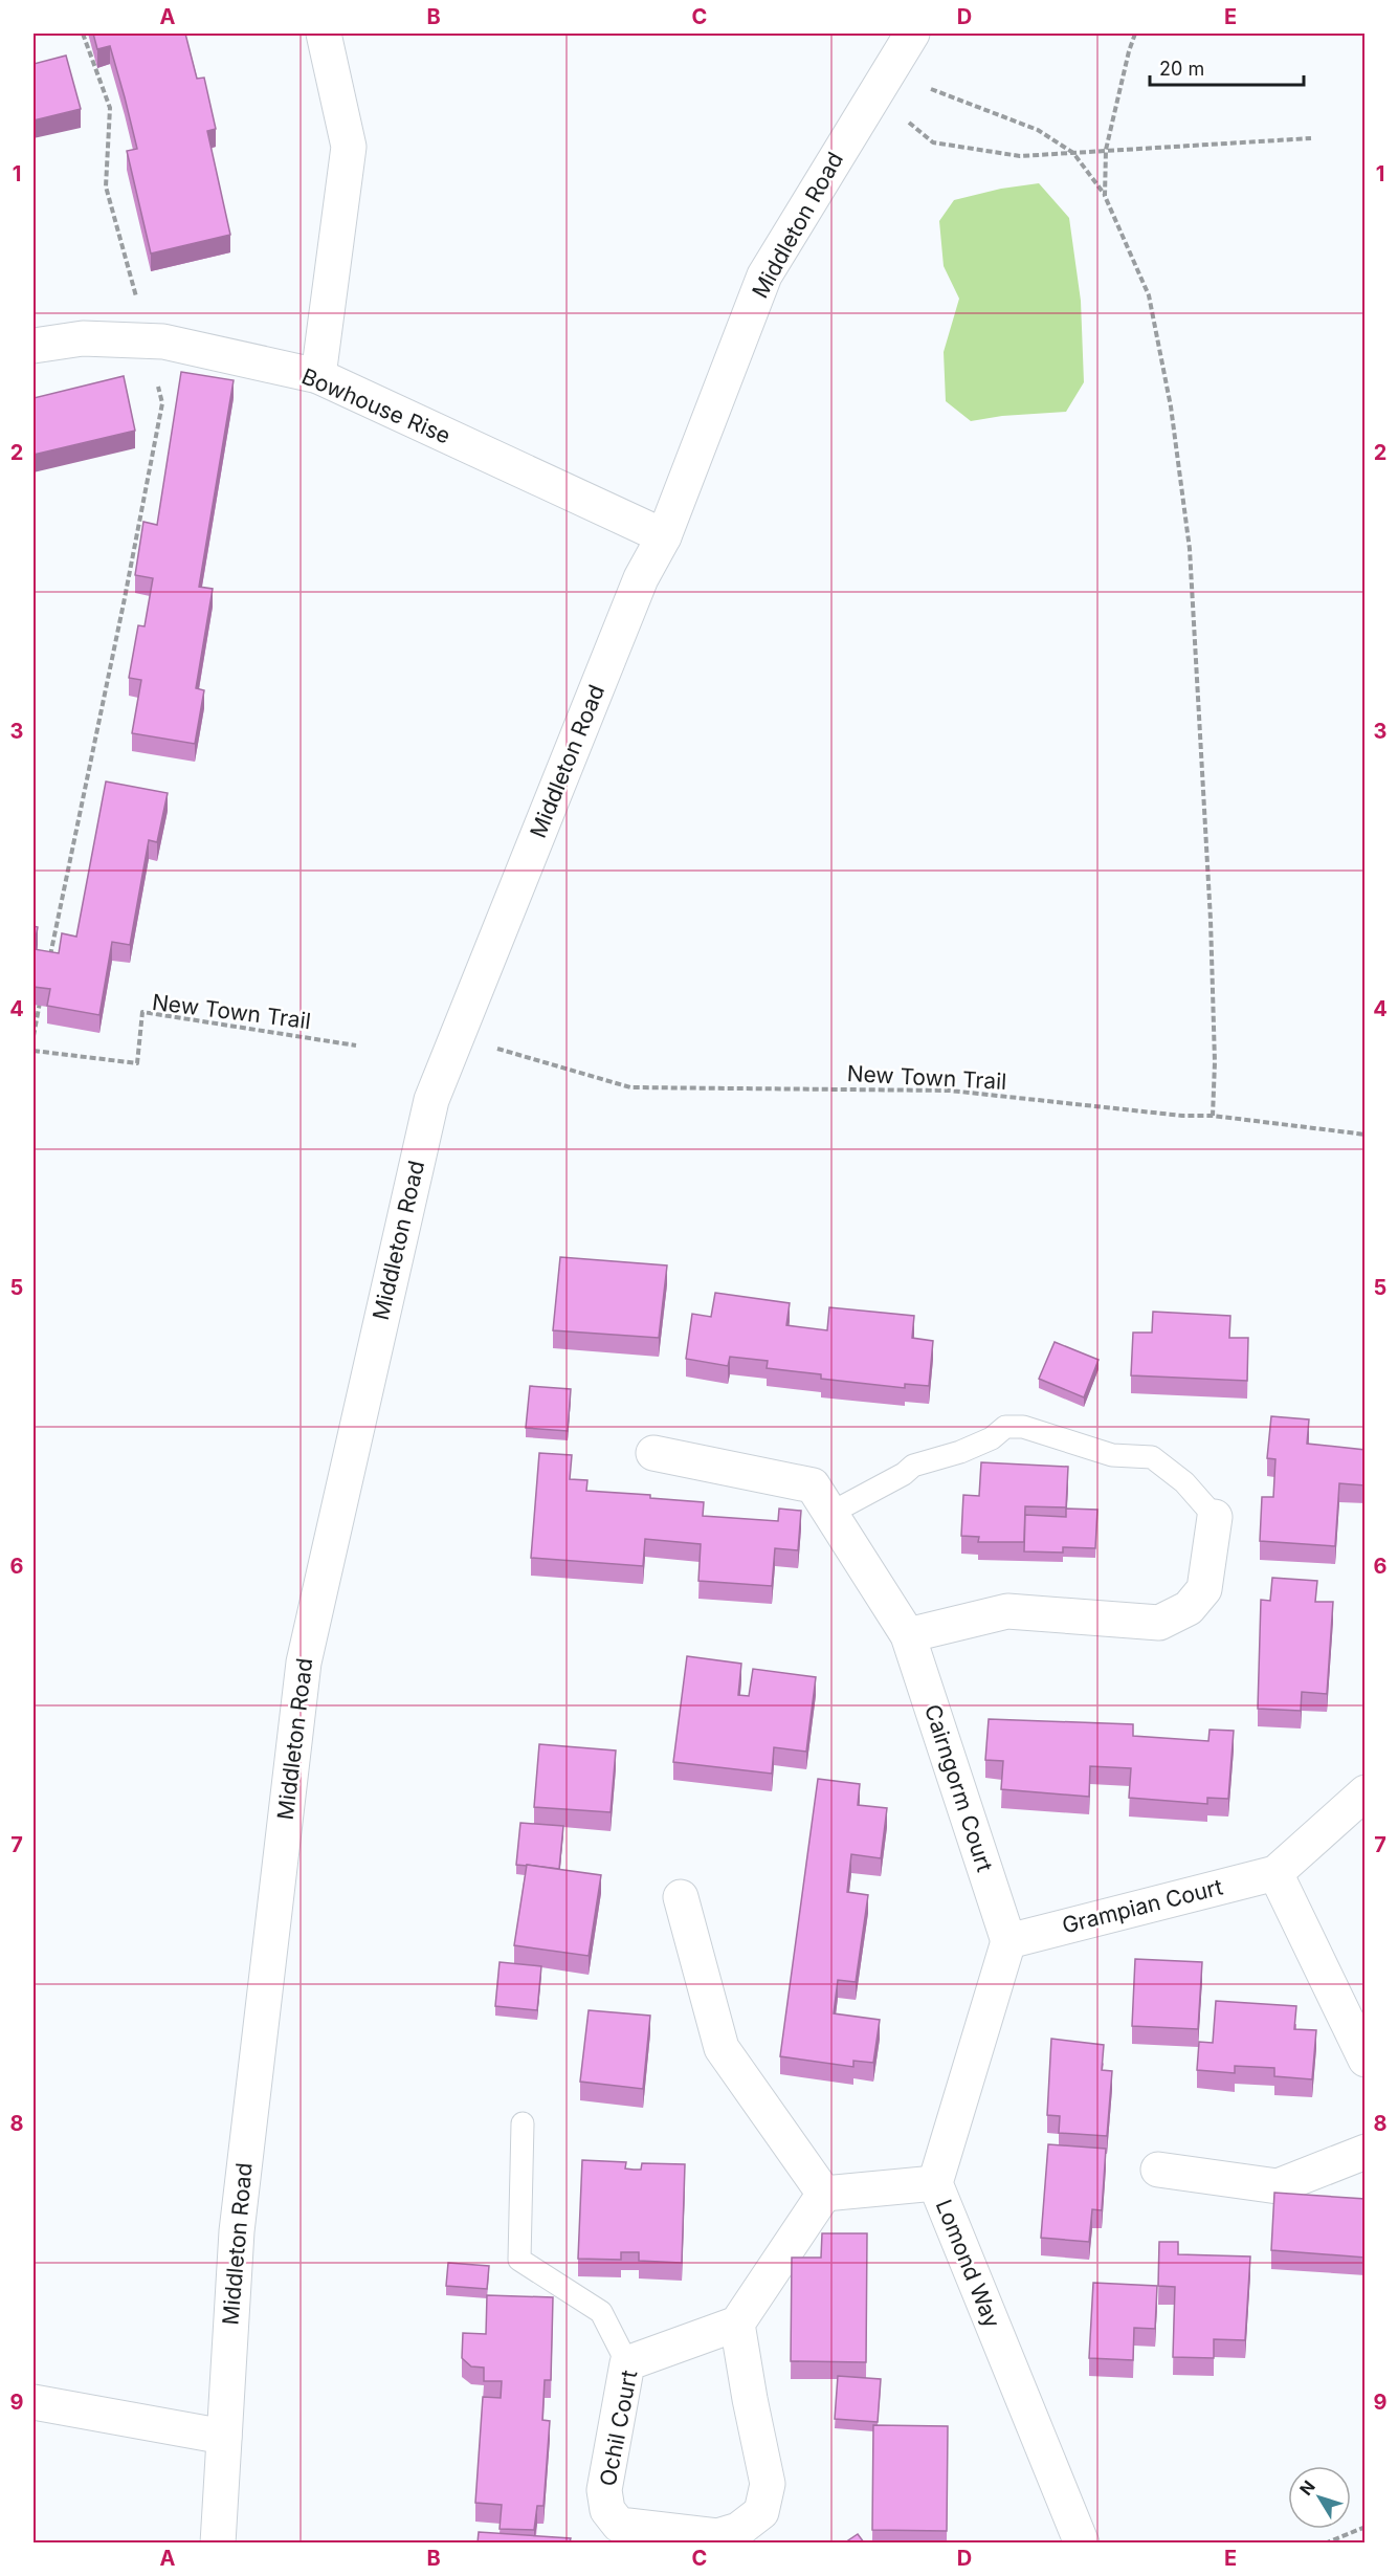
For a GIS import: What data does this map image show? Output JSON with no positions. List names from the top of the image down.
{
  "streets": {
    "street": [
      "Middleton Road",
      "Bowhouse Rise",
      "Cairngorm Court",
      "Grampian Court",
      "Lomond Way",
      "Ochil Court"
    ],
    "path": ["New Town Trail"]
  },
  "crossings": [
    ["Middleton Road", "Bowhouse Rise"],
    ["Cairngorm Court", "Grampian Court"],
    ["Cairngorm Court", "Lomond Way"],
    ["Grampian Court", "Lomond Way"]
  ],
  "scale_bar": "20 m",
  "north": "top left",
  "grid": {
    "columns": [
      "A",
      "B",
      "C",
      "D",
      "E"
    ],
    "rows": [
      "1",
      "2",
      "3",
      "4",
      "5",
      "6",
      "7",
      "8",
      "9"
    ]
  }
}
